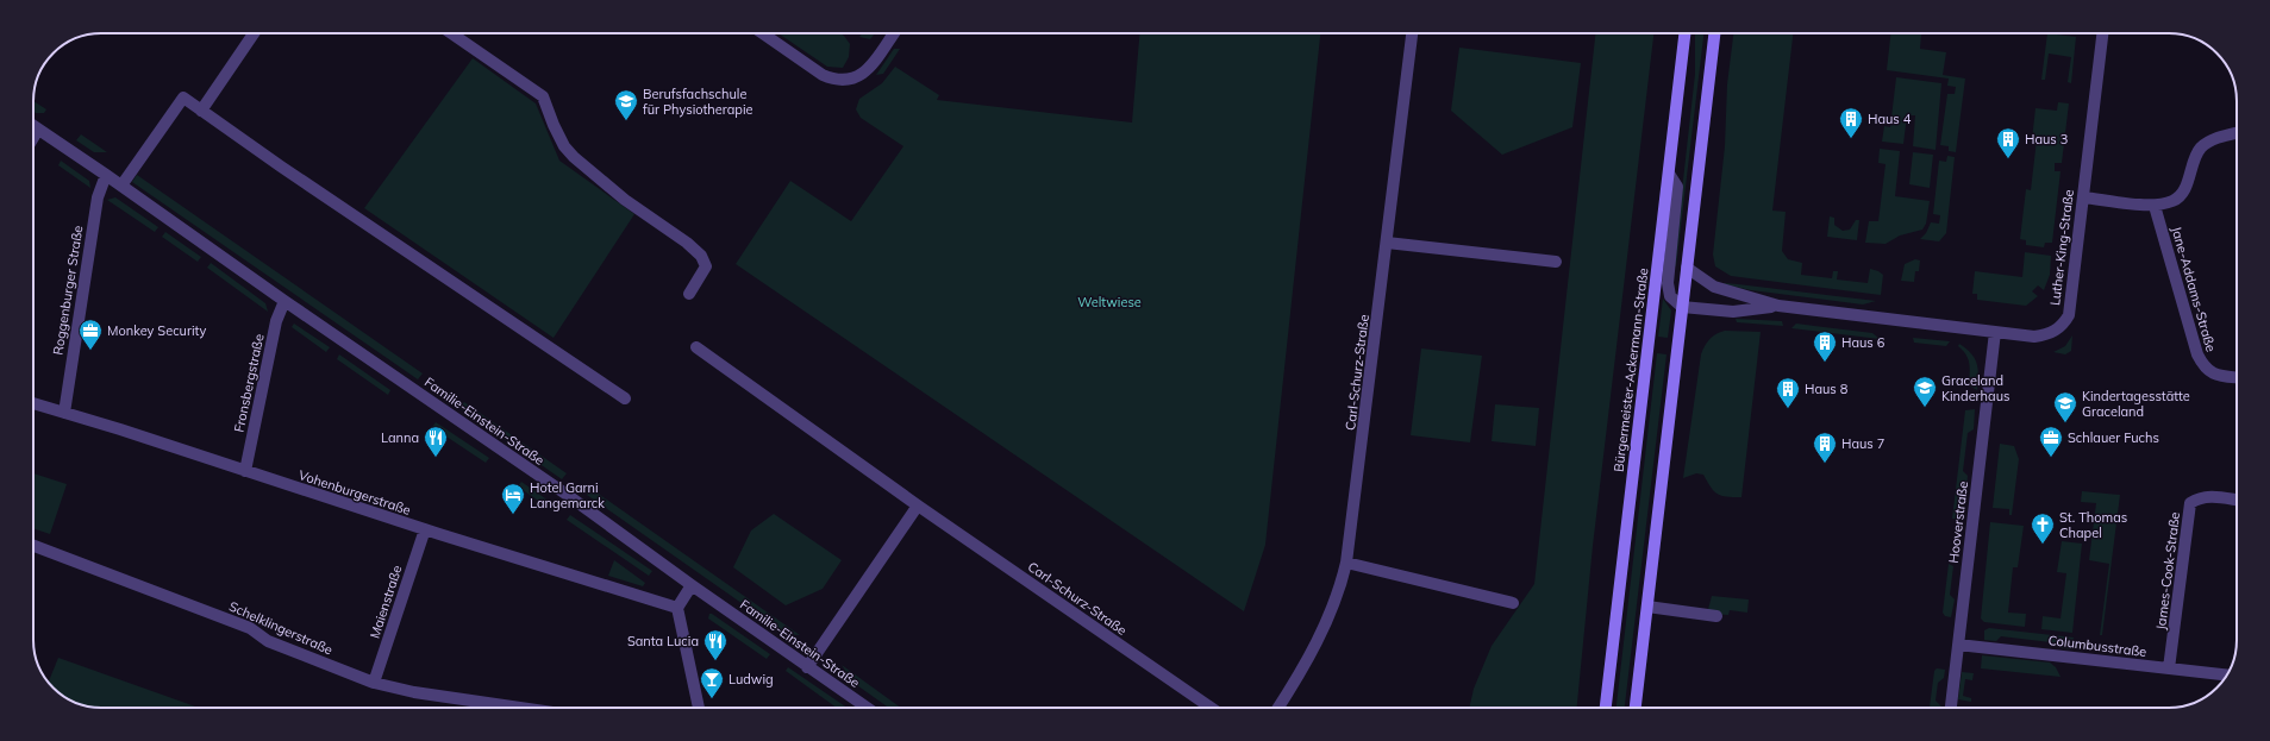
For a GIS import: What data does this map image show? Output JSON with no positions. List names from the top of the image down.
{
  "streets": {
    "main road": ["Bürgermeister-Ackermann-Straße"],
    "street": [
      "Luther-King-Straße",
      "Jane-Addams-Straße",
      "Roggenburger Straße",
      "Carl-Schurz-Straße",
      "Fronsbergstraße",
      "Familie-Einstein-Straße",
      "Vohenburgerstraße",
      "Hooverstraße",
      "James-Cook-Straße",
      "Maienstraße",
      "Schelklingerstraße",
      "Columbusstraße"
    ]
  },
  "crossings": [
    ["Luther-King-Straße", "Hooverstraße"],
    ["Roggenburger Straße", "Familie-Einstein-Straße"],
    ["Roggenburger Straße", "Vohenburgerstraße"],
    ["Fronsbergstraße", "Familie-Einstein-Straße"],
    ["Fronsbergstraße", "Vohenburgerstraße"],
    ["Vohenburgerstraße", "Maienstraße"],
    ["Hooverstraße", "Columbusstraße"],
    ["James-Cook-Straße", "Columbusstraße"],
    ["Maienstraße", "Schelklingerstraße"]
  ],
  "parks": ["Weltwiese"],
  "places": {
    "school or university": ["Berufsfachschule für Physiotherapie", "Graceland Kinderhaus", "Kindertagesstätte Graceland"],
    "building": [
      "Haus 4",
      "Haus 3",
      "Haus 6",
      "Haus 8",
      "Haus 7"
    ],
    "office": ["Monkey Security", "Schlauer Fuchs"],
    "restaurant": ["Lanna", "Santa Lucia"],
    "hotel": ["Hotel Garni Langemarck"],
    "church": ["St. Thomas Chapel"],
    "bar": ["Ludwig"]
  }
}
